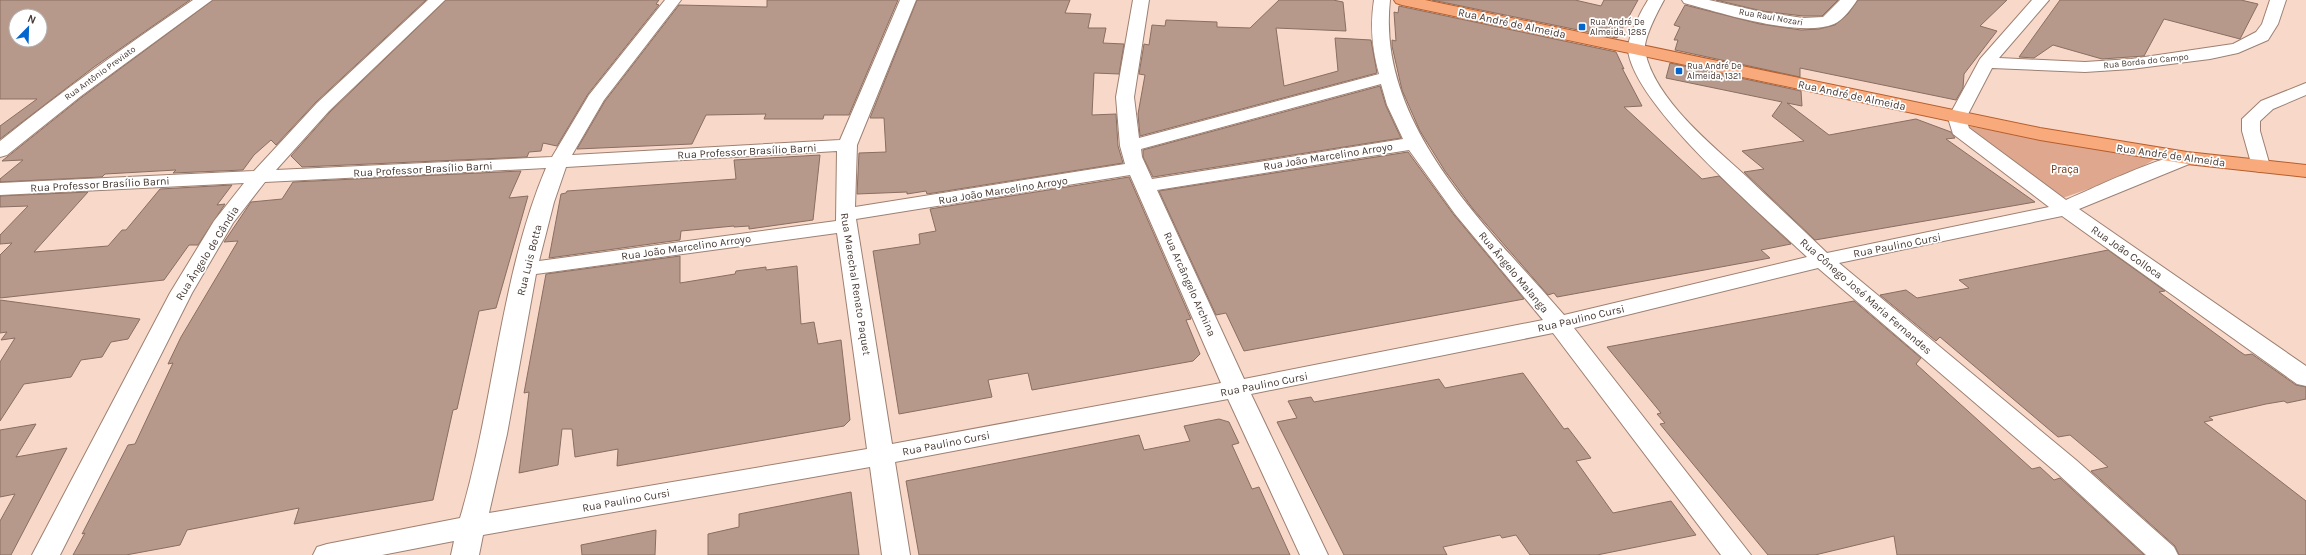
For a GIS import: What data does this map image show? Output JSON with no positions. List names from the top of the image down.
{
  "streets": {
    "main road": ["Rua André de Almeida"],
    "street": [
      "Rua Raul Nozari",
      "Rua Borda do Campo",
      "Rua Antônio Previato",
      "Rua Professor Brasílio Barni",
      "Rua João Marcelino Arroyo",
      "Rua Paulino Cursi",
      "Rua João Colloca",
      "Rua Ângelo de Cândia",
      "Rua Luis Botta",
      "Rua Ângelo Malanga",
      "Rua Marechal Renato Paquet",
      "Rua Arcângelo Archina",
      "Rua Cônego José Maria Fernandes"
    ]
  },
  "crossings": [
    ["Rua André de Almeida", "Rua Paulino Cursi"],
    ["Rua André de Almeida", "Rua João Colloca"],
    ["Rua André de Almeida", "Rua Cônego José Maria Fernandes"],
    ["Rua Professor Brasílio Barni", "Rua Ângelo de Cândia"],
    ["Rua Professor Brasílio Barni", "Rua Luis Botta"],
    ["Rua Professor Brasílio Barni", "Rua Marechal Renato Paquet"],
    ["Rua João Marcelino Arroyo", "Rua Luis Botta"],
    ["Rua João Marcelino Arroyo", "Rua Ângelo Malanga"],
    ["Rua João Marcelino Arroyo", "Rua Marechal Renato Paquet"],
    ["Rua João Marcelino Arroyo", "Rua Arcângelo Archina"],
    ["Rua Paulino Cursi", "Rua João Colloca"],
    ["Rua Paulino Cursi", "Rua Luis Botta"],
    ["Rua Paulino Cursi", "Rua Ângelo Malanga"],
    ["Rua Paulino Cursi", "Rua Marechal Renato Paquet"],
    ["Rua Paulino Cursi", "Rua Arcângelo Archina"],
    ["Rua Paulino Cursi", "Rua Cônego José Maria Fernandes"]
  ],
  "parks": ["Praça"],
  "places": {
    "transit": ["Rua André De Almeida, 1285", "Rua André De Almeida, 1321"]
  },
  "north": "top right"
}
